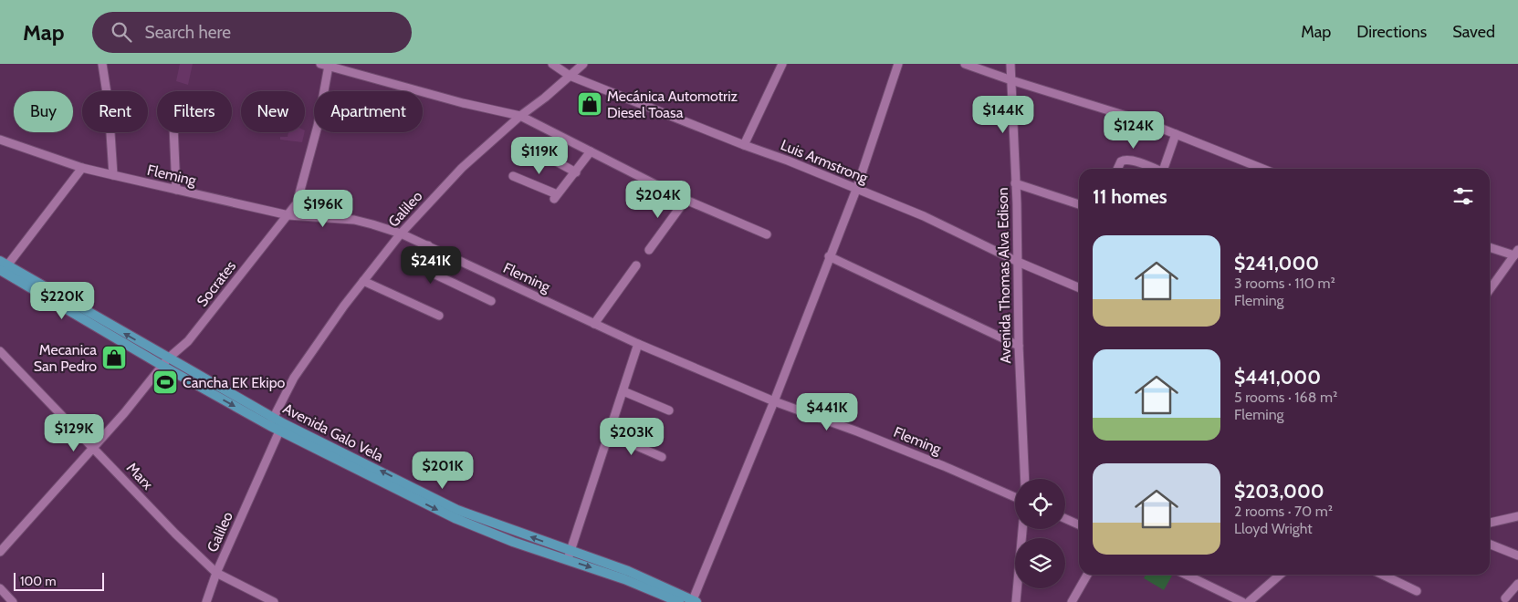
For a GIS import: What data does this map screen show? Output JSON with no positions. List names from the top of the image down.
{
  "streets": {
    "main road": ["Avenida Galo Vela"],
    "street": [
      "Luis Armstrong",
      "Fleming",
      "Galileo",
      "Avenida Thomas Alva Edison",
      "Socrates",
      "Marx"
    ]
  },
  "crossings": [
    ["Luis Armstrong", "Galileo"],
    ["Luis Armstrong", "Avenida Thomas Alva Edison"],
    ["Fleming", "Galileo"],
    ["Fleming", "Socrates"],
    ["Galileo", "Avenida Galo Vela"],
    ["Galileo", "Marx"],
    ["Socrates", "Avenida Galo Vela"],
    ["Socrates", "Marx"]
  ],
  "places": {
    "shop": ["Mecánica Automotriz Diesel Toasa", "Mecanica San Pedro"],
    "sports": ["Cancha EK Ekipo"]
  },
  "scale_bar": "100 m",
  "page": {
    "header": "Map",
    "search": "Search here",
    "nav": ["Map", "Directions", "Saved"],
    "chip": [
      "Buy",
      "Rent",
      "Filters",
      "New",
      "Apartment"
    ],
    "price": [
      "$144K",
      "$124K",
      "$119K",
      "$204K",
      "$196K",
      "$241K",
      "$220K",
      "$441K",
      "$129K",
      "$203K",
      "$201K"
    ],
    "heading": "11 homes",
    "list": [
      {
        "name": "$241,000",
        "note": "3 rooms · 110 m² · Fleming"
      },
      {
        "name": "$441,000",
        "note": "5 rooms · 168 m² · Fleming"
      },
      {
        "name": "$203,000",
        "note": "2 rooms · 70 m² · Lloyd Wright"
      }
    ],
    "scale": "100 m"
  }
}
